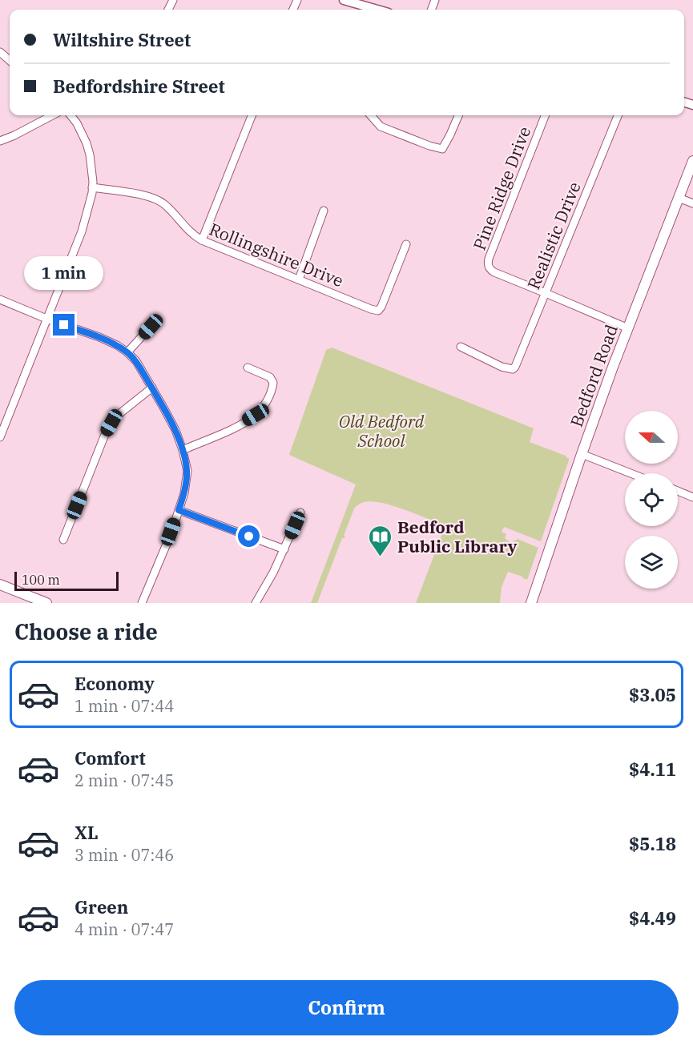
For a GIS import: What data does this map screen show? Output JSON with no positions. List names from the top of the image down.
{
  "streets": {
    "main road": ["Bedford Road"],
    "street": ["Pine Ridge Drive", "Realistic Drive", "Rollingshire Drive"]
  },
  "crossings": [
    ["Pine Ridge Drive", "Realistic Drive"],
    ["Pine Ridge Drive", "Bedford Road"]
  ],
  "parks": ["Old Bedford School"],
  "places": {
    "library": ["Bedford Public Library"]
  },
  "scale_bar": "100 m",
  "north": "left",
  "page": {
    "banner": ["Wiltshire Street", "Bedfordshire Street"],
    "bubble": "1 min",
    "scale": "100 m",
    "heading": "Choose a ride",
    "list": [
      {
        "name": "Economy",
        "note": "1 min · 07:44",
        "value": "$3.05"
      },
      {
        "name": "Comfort",
        "note": "2 min · 07:45",
        "value": "$4.11"
      },
      {
        "name": "XL",
        "note": "3 min · 07:46",
        "value": "$5.18"
      },
      {
        "name": "Green",
        "note": "4 min · 07:47",
        "value": "$4.49"
      }
    ],
    "buttons": "Confirm"
  }
}
